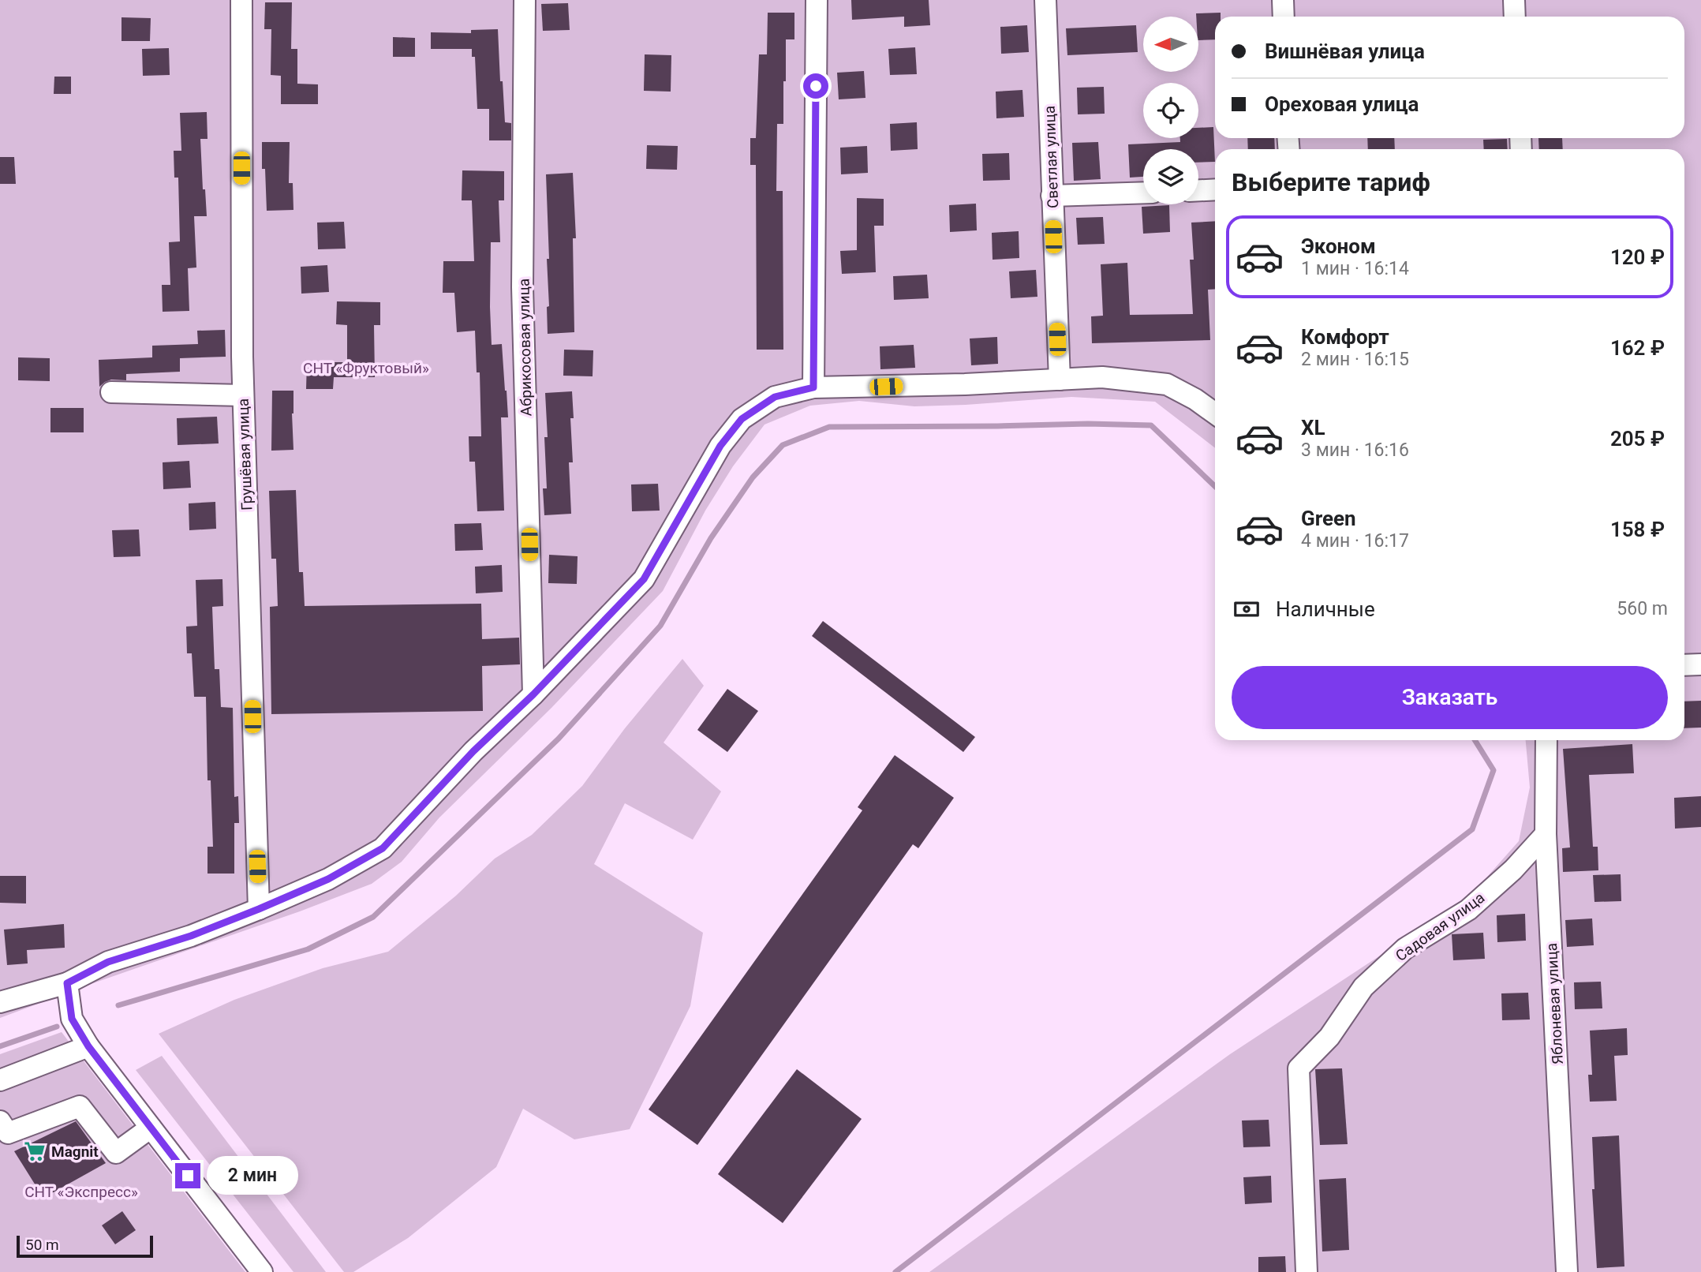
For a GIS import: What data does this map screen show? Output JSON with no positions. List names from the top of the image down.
{
  "streets": {
    "street": [
      "Светлая улица",
      "Абрикосовая улица",
      "Грушёвая улица",
      "Садовая улица",
      "Яблоневая улица"
    ]
  },
  "crossings": [
    ["Садовая улица", "Яблоневая улица"]
  ],
  "parks": ["СНТ «Фруктовый»", "СНТ «Экспресс»"],
  "places": {
    "supermarket": ["Magnit"]
  },
  "scale_bar": "50 m",
  "north": "left",
  "page": {
    "banner": ["Вишнёвая улица", "Ореховая улица"],
    "heading": "Выберите тариф",
    "list": [
      {
        "name": "Эконом",
        "note": "1 мин · 16:14",
        "value": "120 ₽"
      },
      {
        "name": "Комфорт",
        "note": "2 мин · 16:15",
        "value": "162 ₽"
      },
      {
        "name": "XL",
        "note": "3 мин · 16:16",
        "value": "205 ₽"
      },
      {
        "name": "Green",
        "note": "4 мин · 16:17",
        "value": "158 ₽"
      }
    ],
    "pay": ["Наличные", "560 m"],
    "buttons": "Заказать",
    "bubble": "2 мин",
    "scale": "50 m"
  }
}
